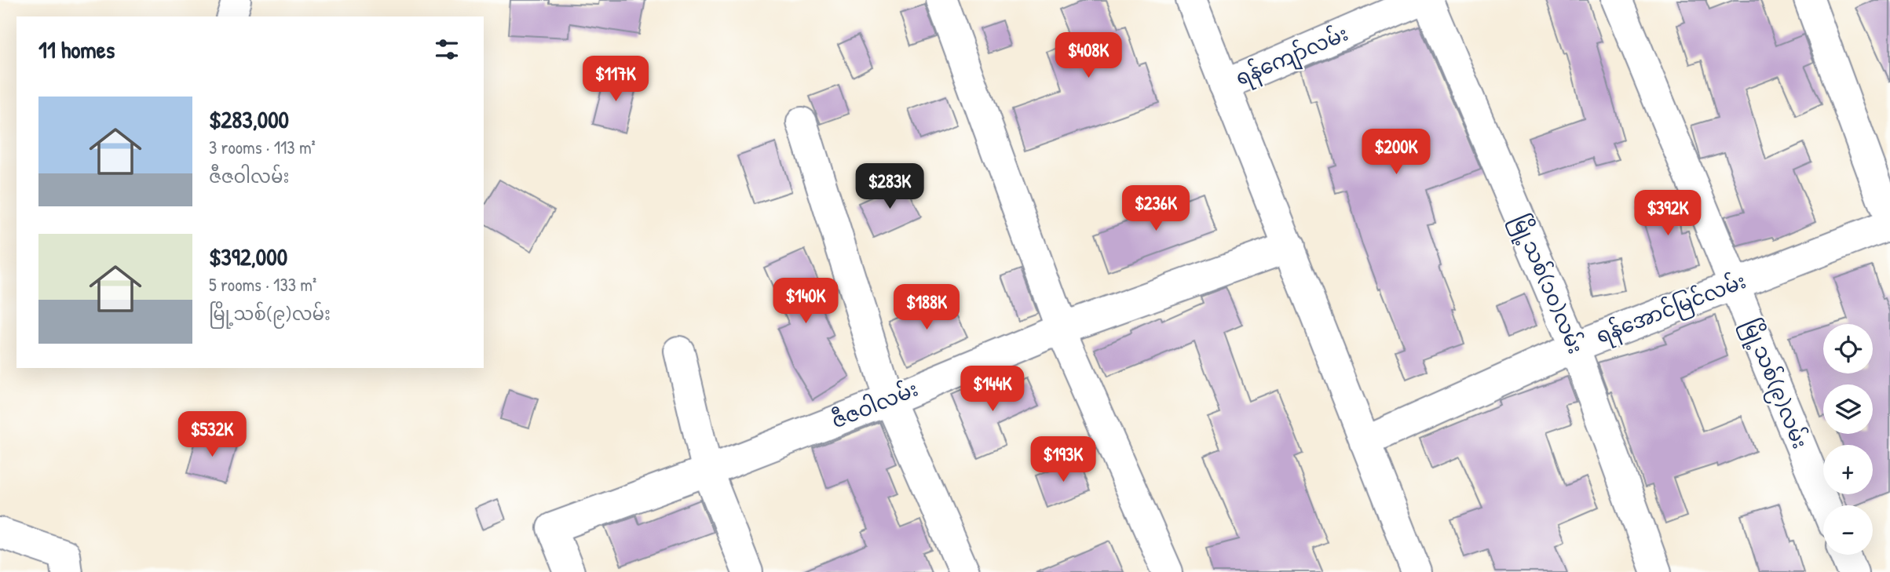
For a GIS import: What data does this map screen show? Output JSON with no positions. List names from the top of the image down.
{
  "streets": {
    "main road": [
      "ရန်ကျော်လမ်း",
      "မြို့သစ်(၁၀)လမ်း",
      "ရန်အောင်မြင်လမ်း",
      "မြို့သစ်(၉)လမ်း",
      "ဇီဇဝါလမ်း"
    ]
  },
  "crossings": [
    ["မြို့သစ်(၁၀)လမ်း", "ရန်အောင်မြင်လမ်း"],
    ["ရန်အောင်မြင်လမ်း", "မြို့သစ်(၉)လမ်း"]
  ],
  "page": {
    "heading": "11 homes",
    "price": [
      "$408K",
      "$117K",
      "$200K",
      "$283K",
      "$236K",
      "$392K",
      "$140K",
      "$188K",
      "$144K",
      "$532K",
      "$193K"
    ],
    "list": [
      {
        "name": "$283,000",
        "note": "3 rooms · 113 m² · ဇီဇဝါလမ်း"
      },
      {
        "name": "$392,000",
        "note": "5 rooms · 133 m² · မြို့သစ်(၉)လမ်း"
      }
    ],
    "map_buttons": ["+", "−"]
  }
}
